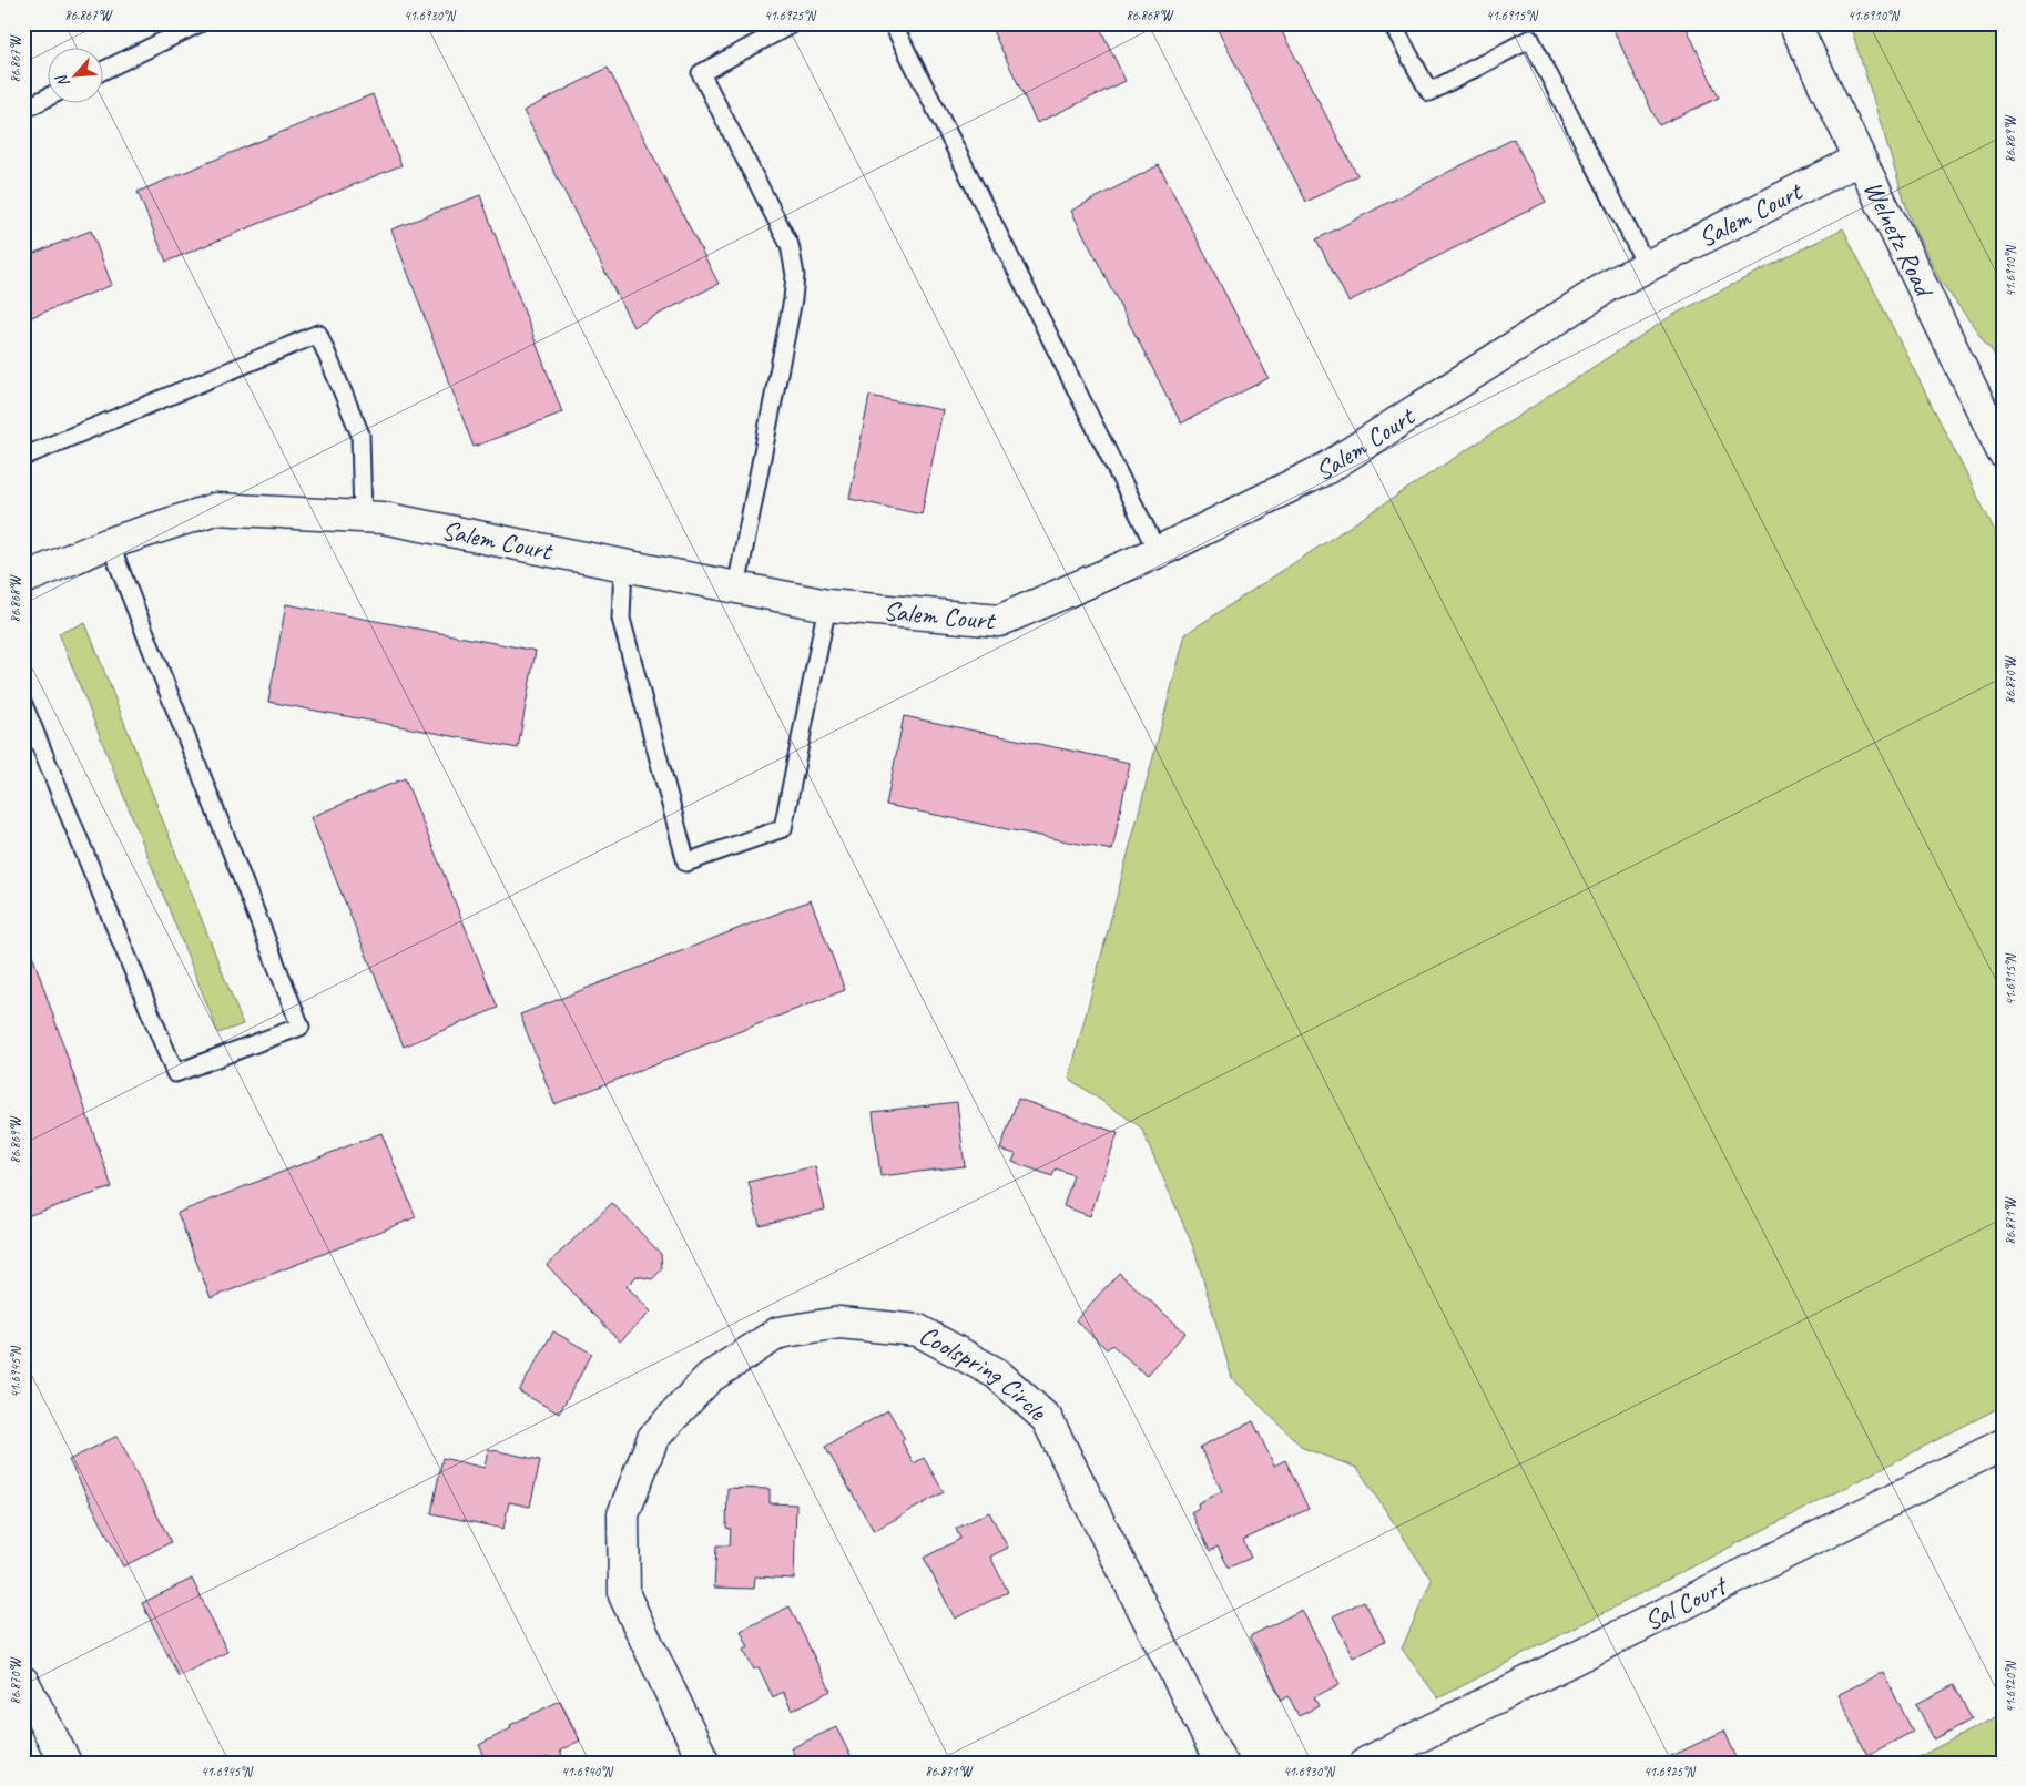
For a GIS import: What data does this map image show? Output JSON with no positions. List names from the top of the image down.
{
  "streets": {
    "street": [
      "Salem Court",
      "Welnetz Road",
      "Coolspring Circle",
      "Sal Court"
    ]
  },
  "crossings": [
    ["Salem Court", "Welnetz Road"]
  ],
  "north": "bottom left",
  "coordinates": [
    "86.867°W",
    "41.6930°N",
    "41.6925°N",
    "86.868°W",
    "41.6915°N",
    "41.6910°N",
    "86.869°W",
    "86.870°W",
    "86.871°W",
    "41.6945°N",
    "41.6920°N",
    "41.6940°N"
  ]
}
